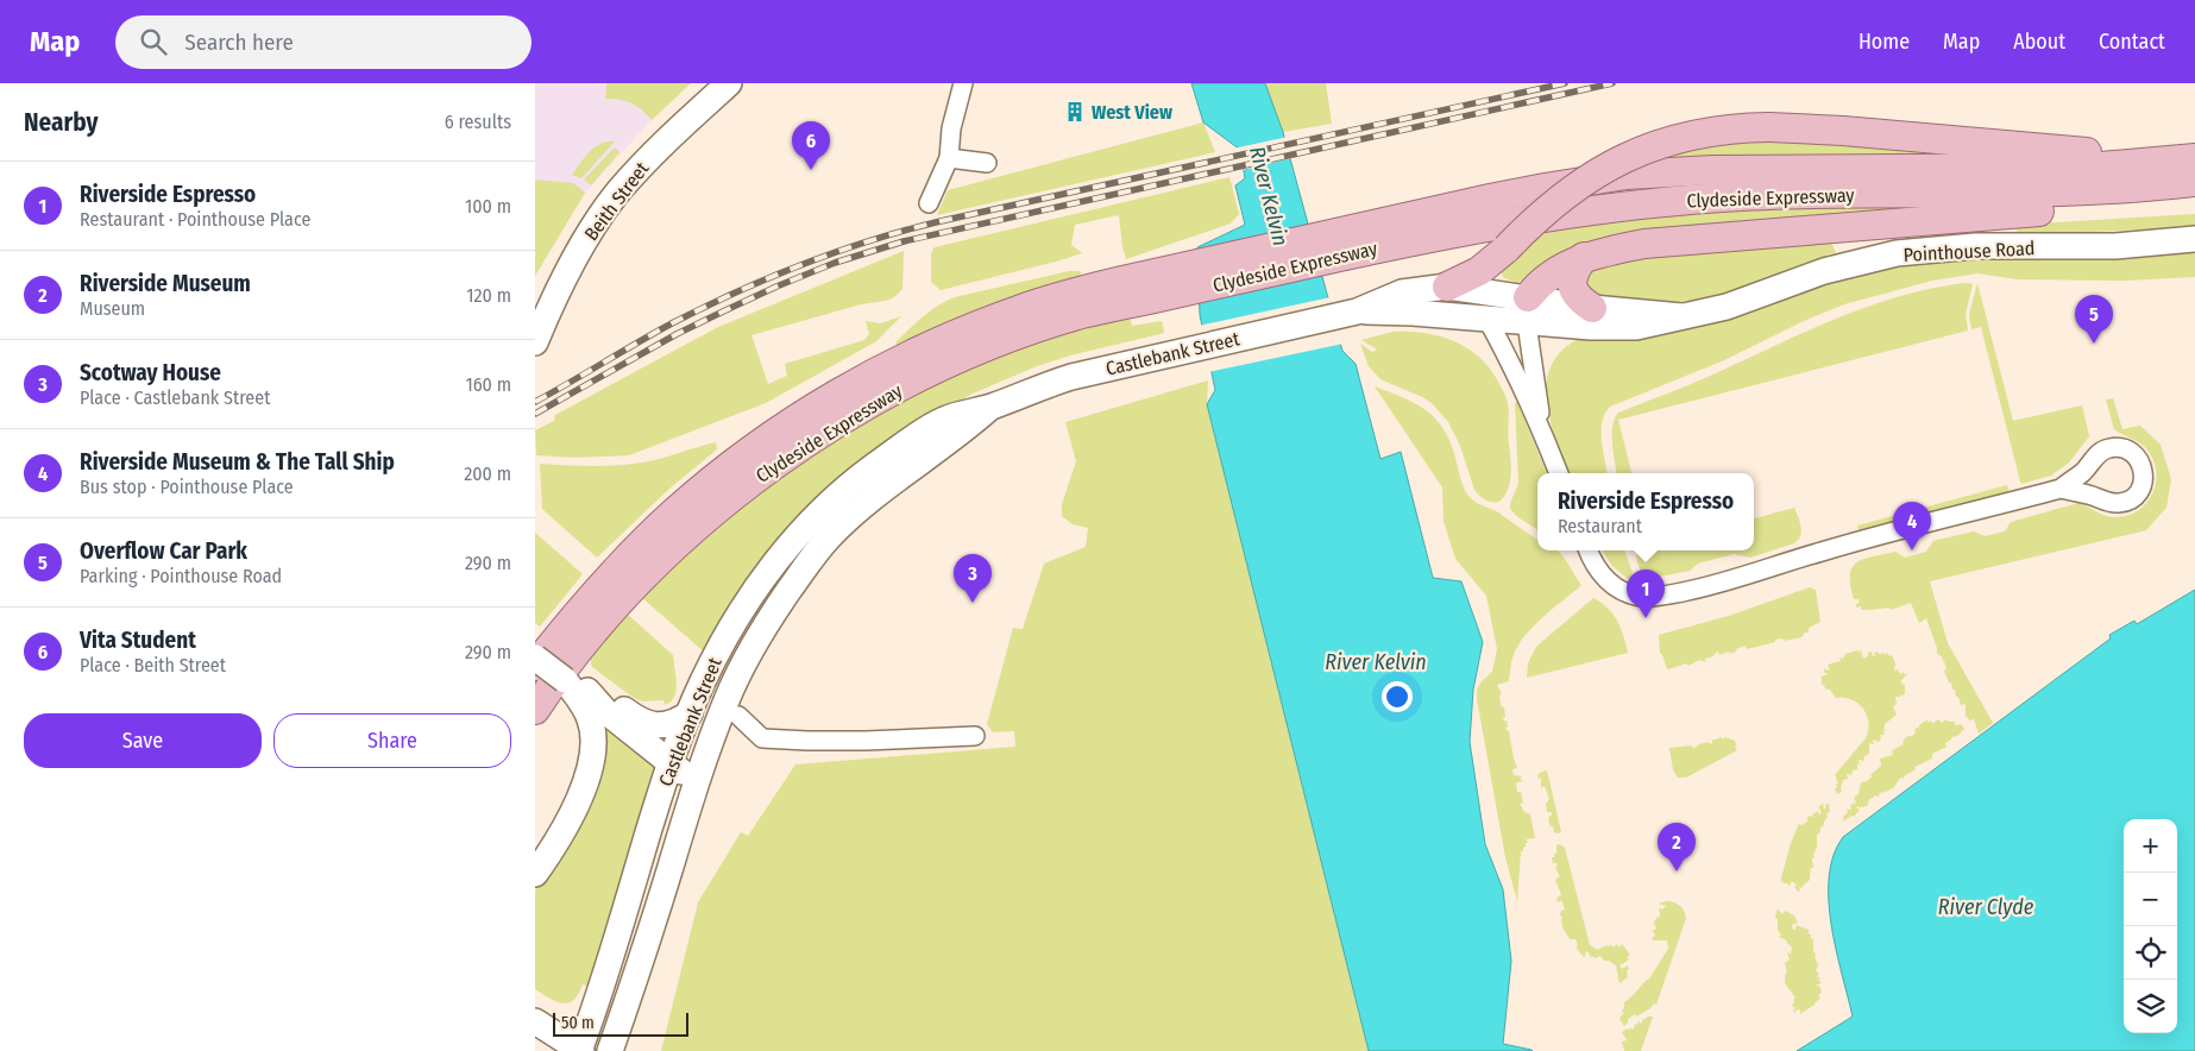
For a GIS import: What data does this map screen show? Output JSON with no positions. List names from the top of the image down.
{
  "streets": {
    "main road": [
      "Clydeside Expressway",
      "Beith Street",
      "Pointhouse Road",
      "Castlebank Street"
    ]
  },
  "crossings": [
    ["Pointhouse Road", "Castlebank Street"]
  ],
  "water": ["River Kelvin", "River Clyde"],
  "places": {
    "building": ["West View"]
  },
  "scale_bar": "50 m",
  "page": {
    "header": "Map",
    "search": "Search here",
    "nav": [
      "Home",
      "Map",
      "About",
      "Contact"
    ],
    "heading": ["Nearby", "6 results"],
    "pins": [
      "6",
      "5",
      "4",
      "3",
      "1",
      "2"
    ],
    "list": [
      {
        "mark": "1",
        "name": "Riverside Espresso",
        "note": "Restaurant · Pointhouse Place",
        "value": "100 m"
      },
      {
        "mark": "2",
        "name": "Riverside Museum",
        "note": "Museum",
        "value": "120 m"
      },
      {
        "mark": "3",
        "name": "Scotway House",
        "note": "Place · Castlebank Street",
        "value": "160 m"
      },
      {
        "mark": "4",
        "name": "Riverside Museum & The Tall Ship",
        "note": "Bus stop · Pointhouse Place",
        "value": "200 m"
      },
      {
        "mark": "5",
        "name": "Overflow Car Park",
        "note": "Parking · Pointhouse Road",
        "value": "290 m"
      },
      {
        "mark": "6",
        "name": "Vita Student",
        "note": "Place · Beith Street",
        "value": "290 m"
      }
    ],
    "popup": ["Riverside Espresso", "Restaurant"],
    "buttons": ["Save", "Share"],
    "map_buttons": ["+", "−"],
    "scale": "50 m"
  }
}
